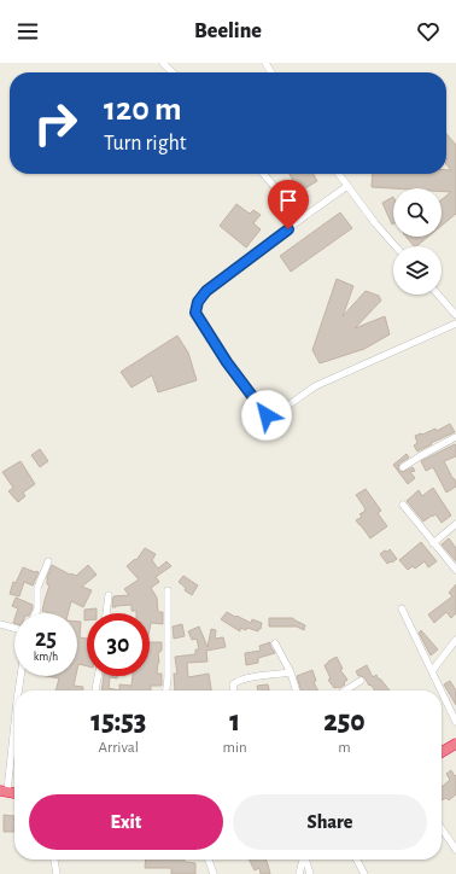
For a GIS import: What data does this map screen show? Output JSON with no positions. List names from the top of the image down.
{
  "page": {
    "header": "Beeline",
    "turn": ["120 m", "Turn right"],
    "speed": "25 km/h",
    "limit": "30",
    "eta": [
      "15:53",
      "Arrival",
      "1",
      "min",
      "250",
      "m"
    ],
    "buttons": ["Exit", "Share"]
  }
}
